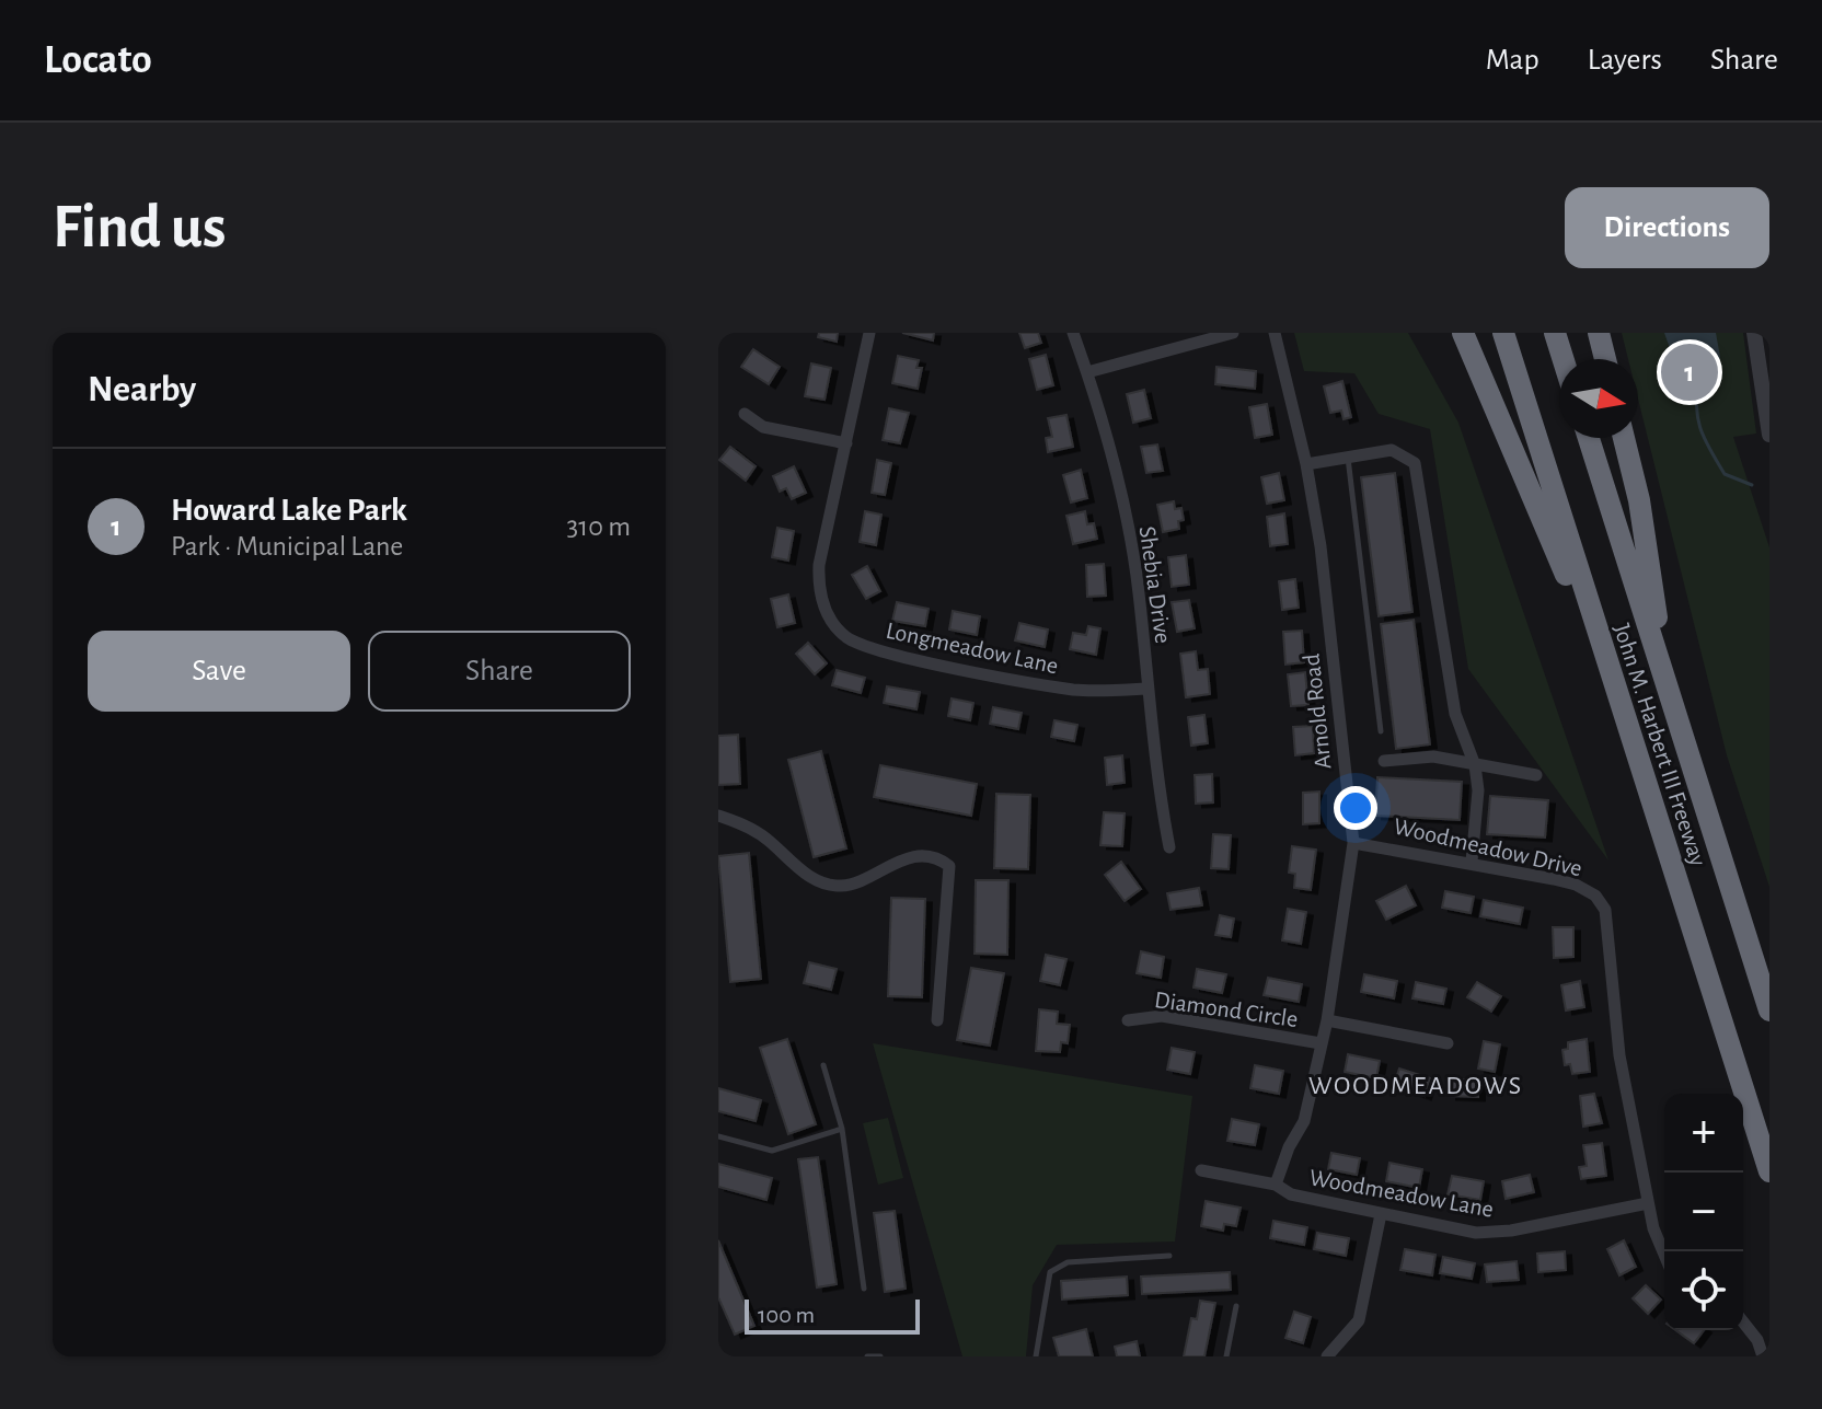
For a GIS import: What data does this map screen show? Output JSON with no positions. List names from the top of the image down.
{
  "streets": {
    "highway": ["John M. Harbert III Freeway"],
    "street": [
      "Shebia Drive",
      "Longmeadow Lane",
      "Arnold Road",
      "Woodmeadow Drive",
      "Diamond Circle",
      "Woodmeadow Lane"
    ]
  },
  "crossings": [
    ["Shebia Drive", "Longmeadow Lane"],
    ["Arnold Road", "Woodmeadow Drive"],
    ["Arnold Road", "Diamond Circle"],
    ["Arnold Road", "Woodmeadow Lane"],
    ["Woodmeadow Drive", "Woodmeadow Lane"]
  ],
  "districts": ["WOODMEADOWS"],
  "scale_bar": "100 m",
  "north": "right",
  "page": {
    "header": "Locato",
    "nav": ["Map", "Layers", "Share"],
    "buttons": [
      "Directions",
      ["Save", "Share"]
    ],
    "title": "Find us",
    "heading": "Nearby",
    "pins": "1",
    "list": [
      {
        "mark": "1",
        "name": "Howard Lake Park",
        "note": "Park · Municipal Lane",
        "value": "310 m"
      }
    ],
    "map_buttons": ["+", "−"],
    "scale": "100 m"
  }
}
